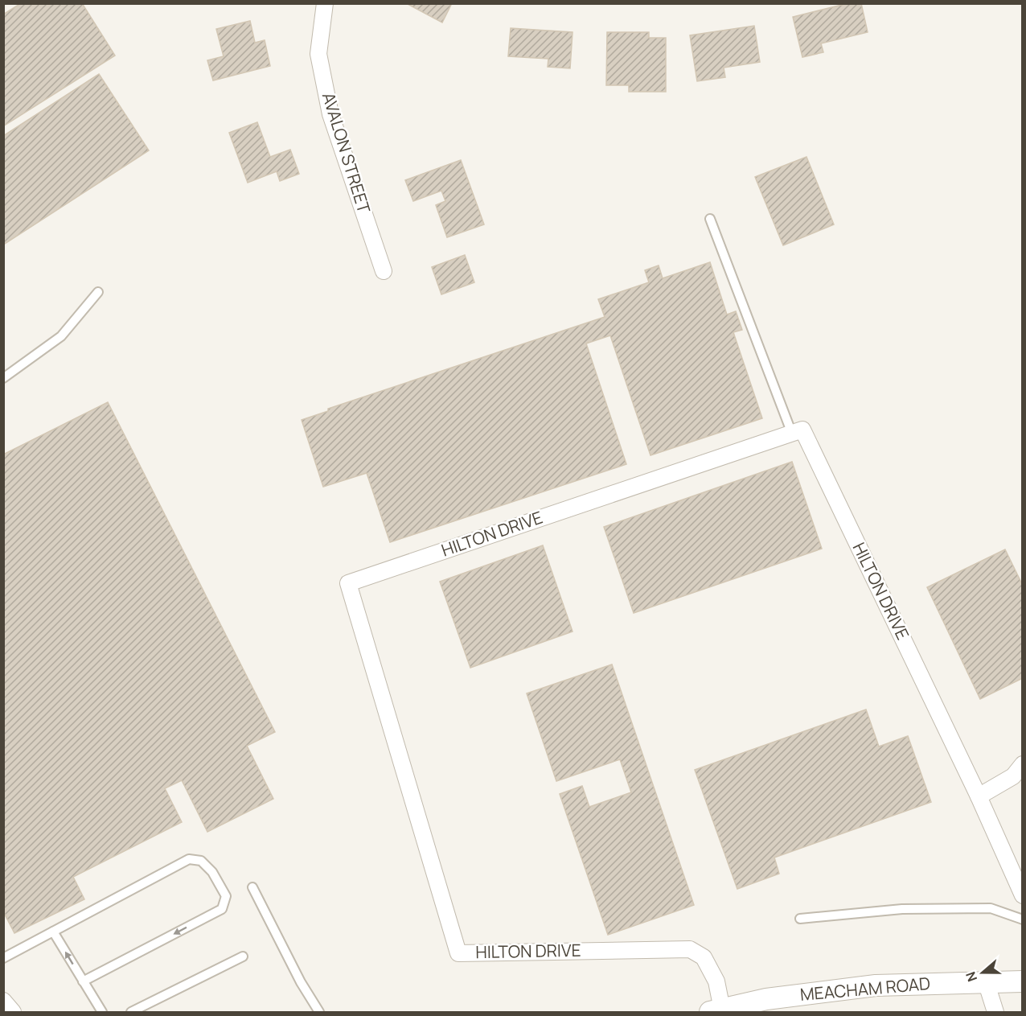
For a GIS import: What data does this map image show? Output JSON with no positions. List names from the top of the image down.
{
  "streets": {
    "street": ["AVALON STREET", "HILTON DRIVE", "MEACHAM ROAD"]
  },
  "crossings": [
    ["HILTON DRIVE", "MEACHAM ROAD"]
  ],
  "north": "left"
}
